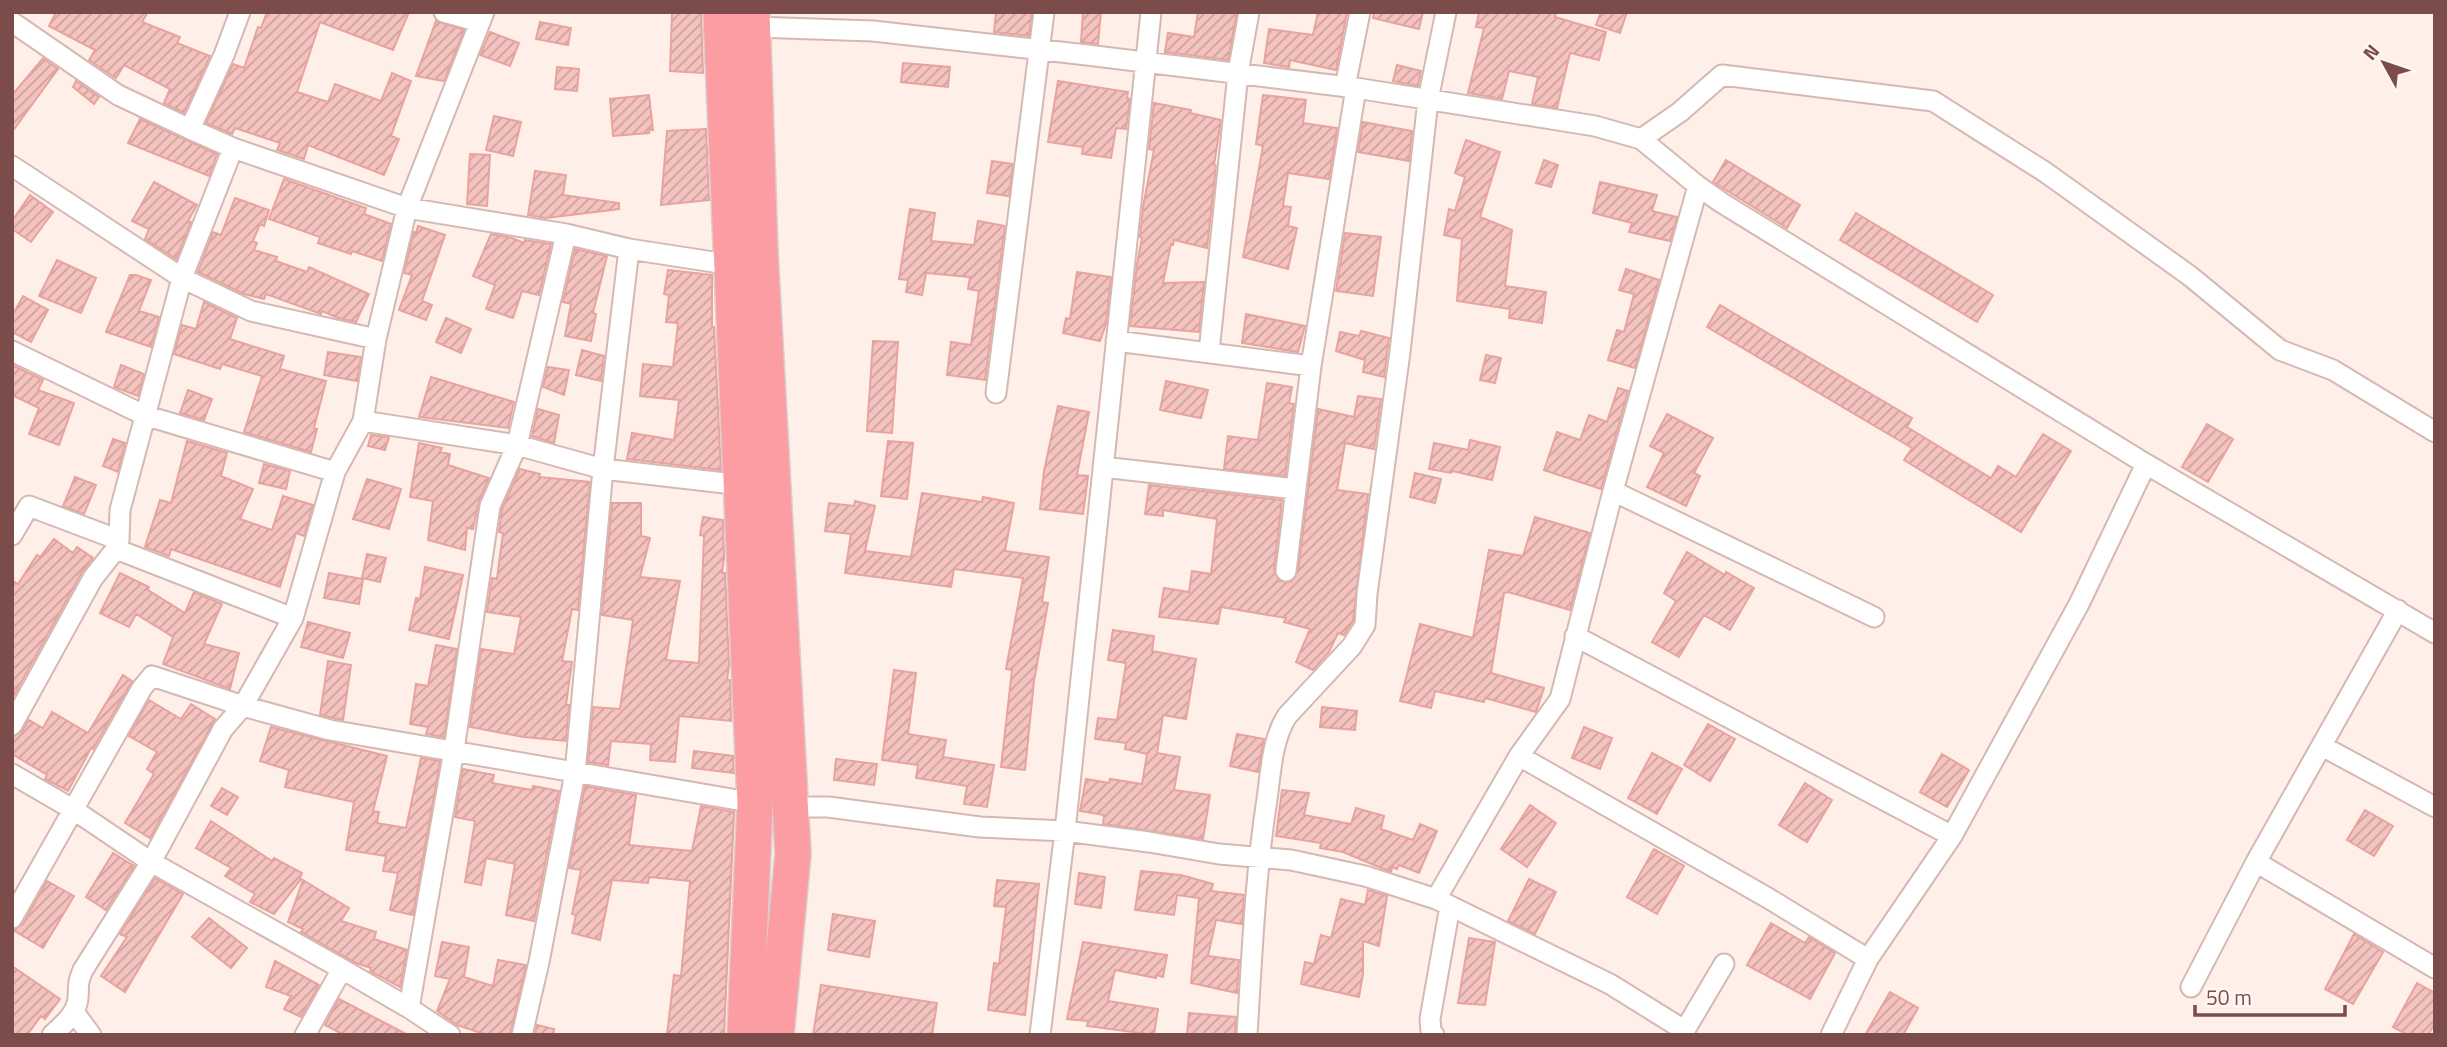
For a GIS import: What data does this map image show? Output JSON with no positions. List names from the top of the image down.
{
  "scale_bar": "50 m",
  "north": "top left"
}
